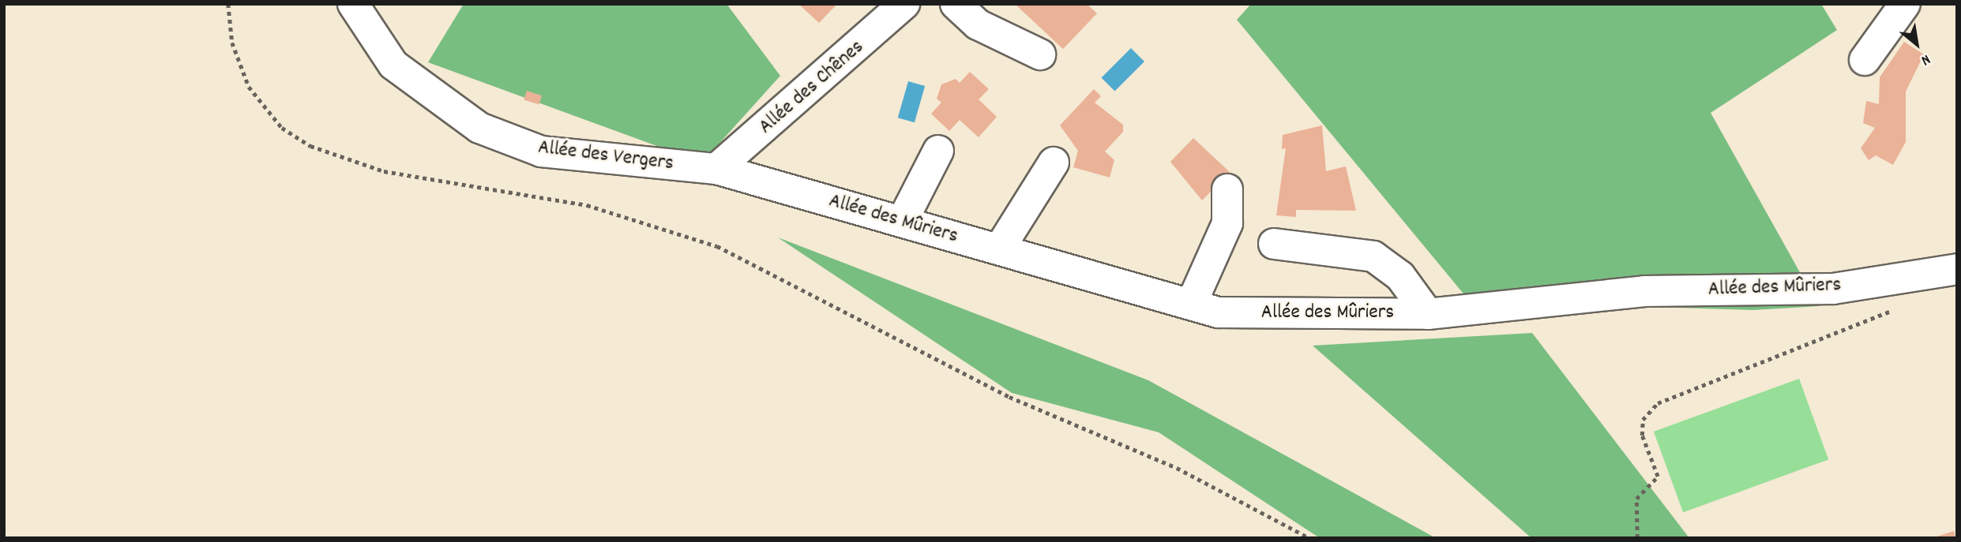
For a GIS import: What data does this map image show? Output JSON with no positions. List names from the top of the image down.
{
  "streets": {
    "street": ["Allée des Chênes", "Allée des Vergers", "Allée des Mûriers"]
  },
  "crossings": [
    ["Allée des Chênes", "Allée des Vergers"],
    ["Allée des Chênes", "Allée des Mûriers"],
    ["Allée des Vergers", "Allée des Mûriers"]
  ],
  "north": "bottom right"
}
